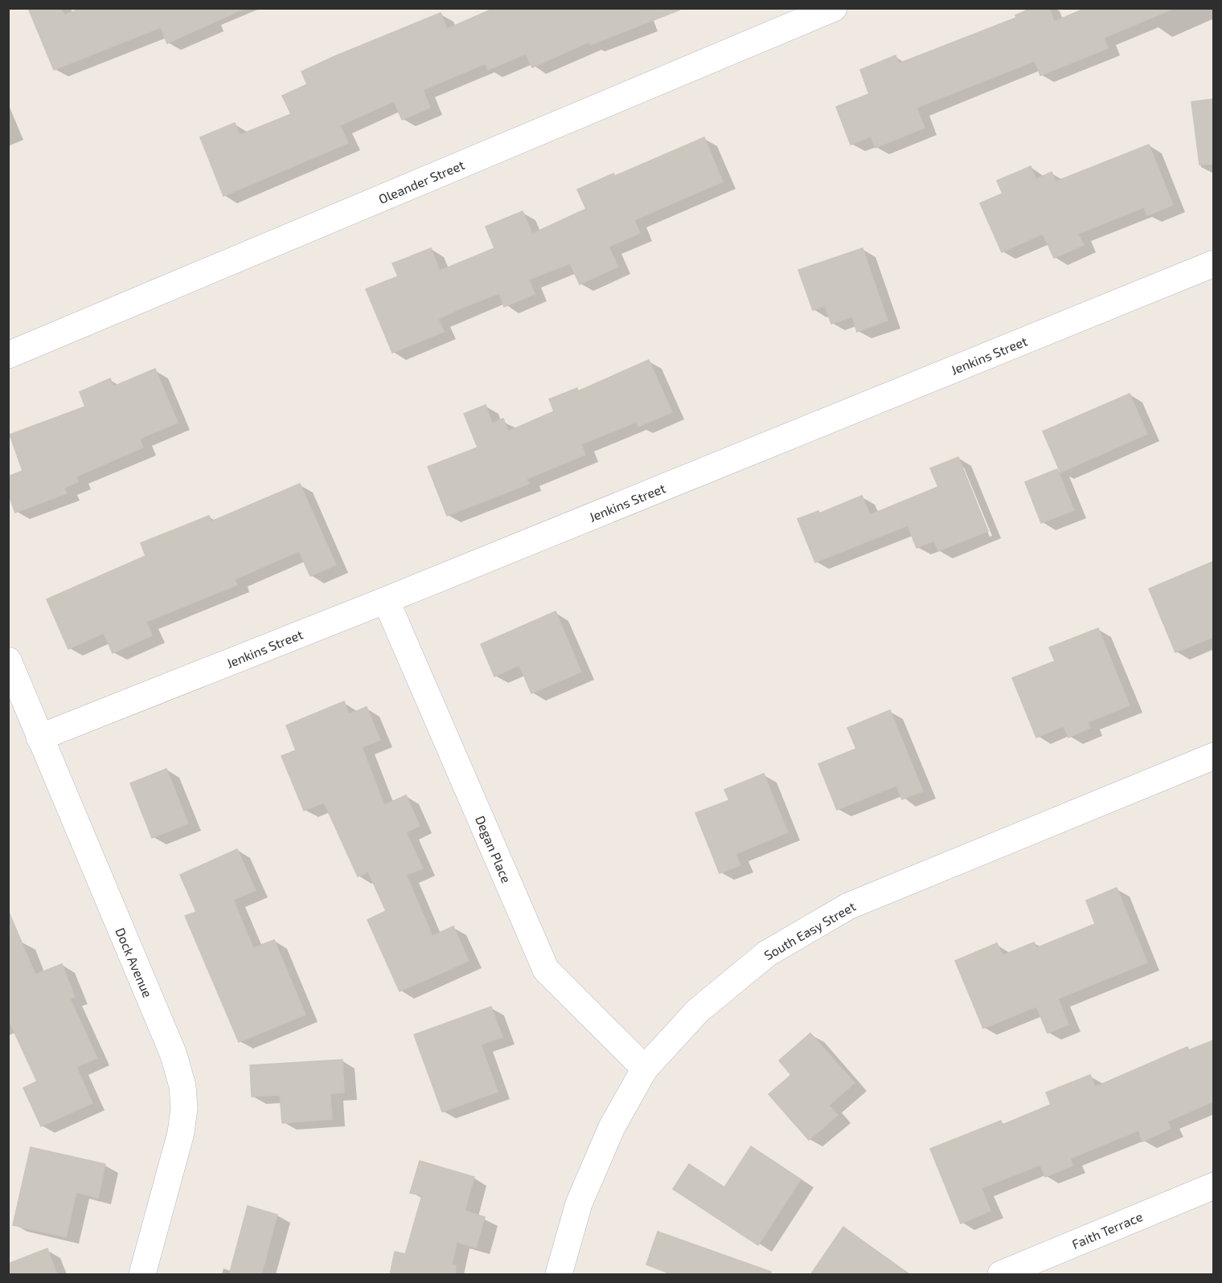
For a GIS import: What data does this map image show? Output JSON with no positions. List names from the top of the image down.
{
  "streets": {
    "street": [
      "Oleander Street",
      "Jenkins Street",
      "Degan Place",
      "South Easy Street",
      "Dock Avenue",
      "Faith Terrace"
    ]
  },
  "crossings": [
    ["Jenkins Street", "Degan Place"],
    ["Jenkins Street", "Dock Avenue"],
    ["Degan Place", "South Easy Street"]
  ]
}
